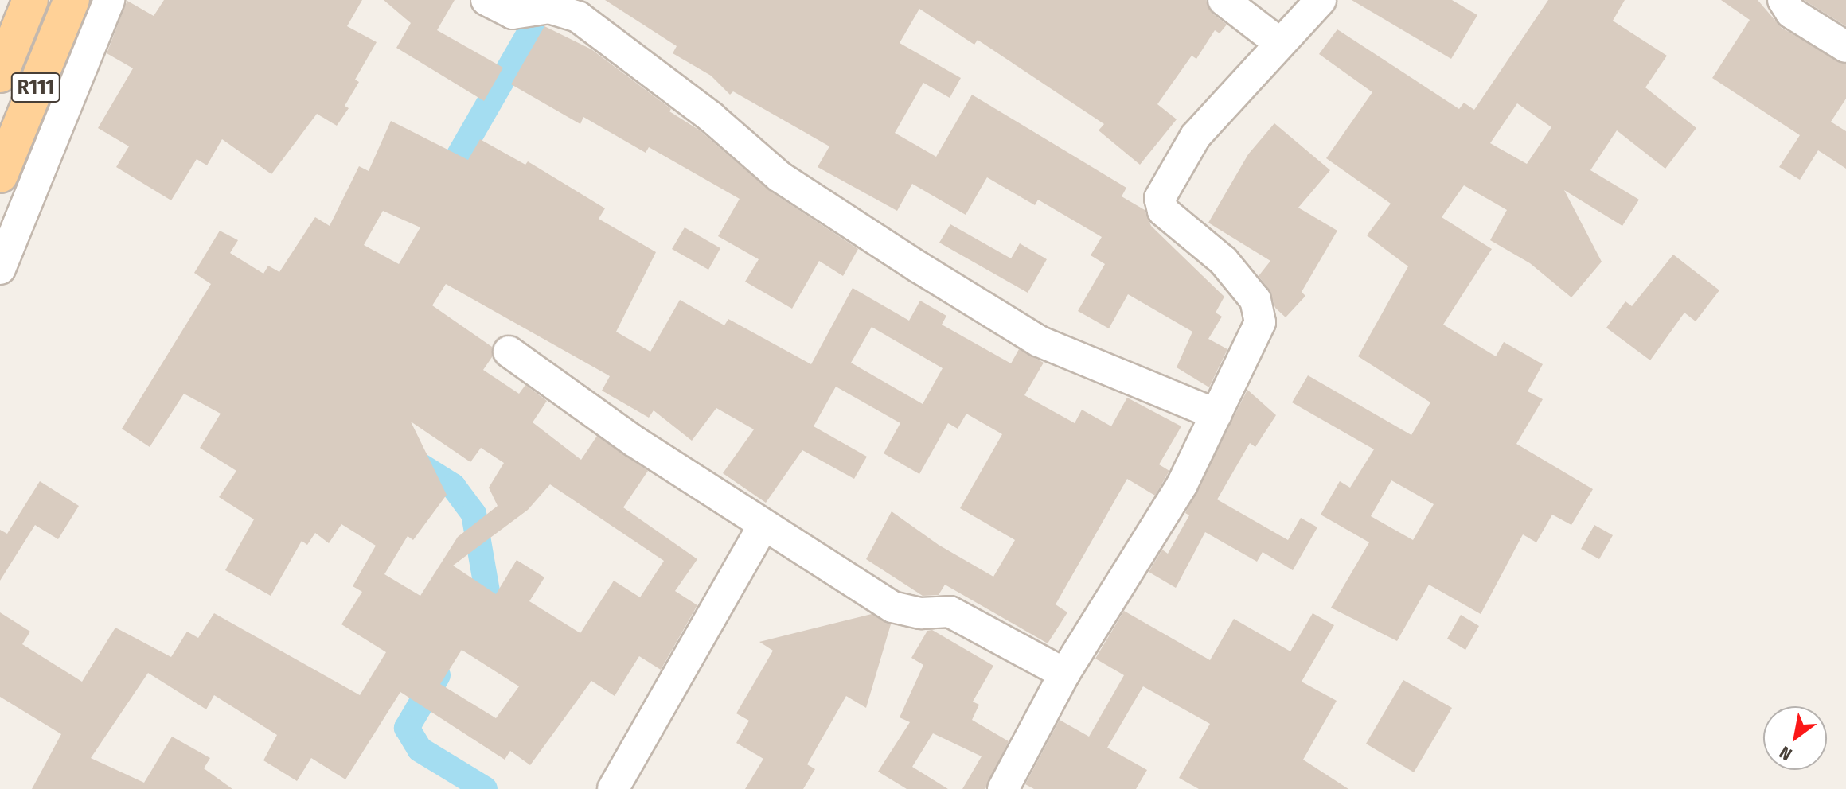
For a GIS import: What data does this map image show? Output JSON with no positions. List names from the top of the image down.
{
  "streets": {
    "main road": ["R111"]
  },
  "north": "bottom left"
}
